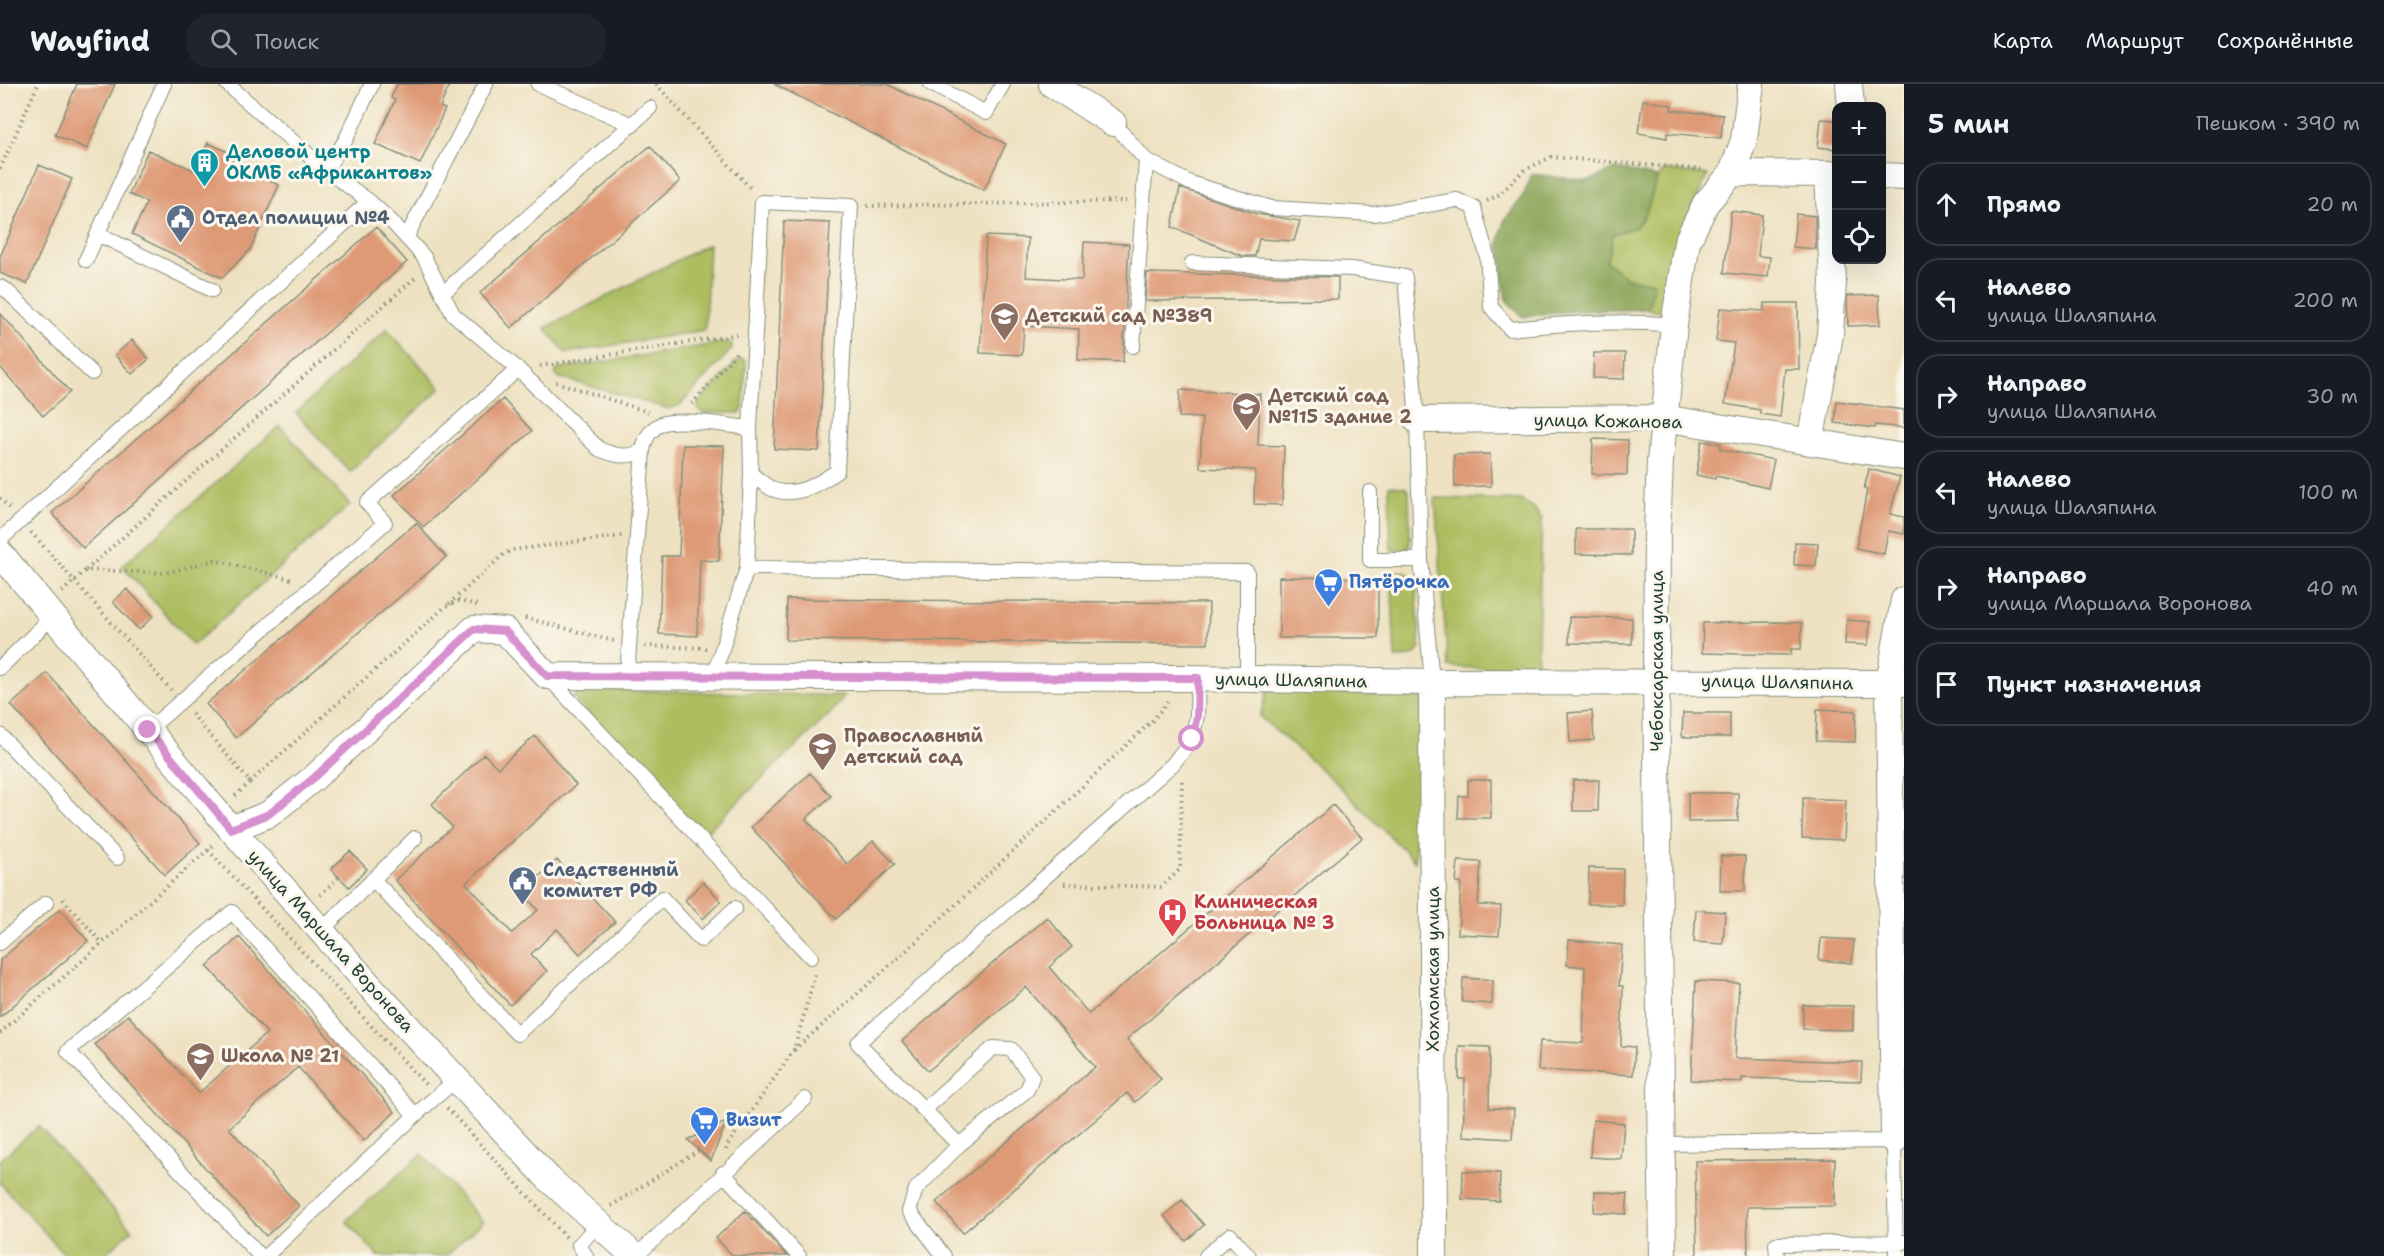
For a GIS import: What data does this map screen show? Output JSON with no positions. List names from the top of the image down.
{
  "streets": {
    "street": [
      "улица Кожанова",
      "Чебоксарская улица",
      "улица Шаляпина",
      "улица Маршала Воронова",
      "Хохломская улица"
    ]
  },
  "crossings": [
    ["улица Кожанова", "Чебоксарская улица"],
    ["Чебоксарская улица", "улица Шаляпина"],
    ["улица Шаляпина", "Хохломская улица"]
  ],
  "places": {
    "building": ["Деловой центр ОКМБ «Африкантов»"],
    "public building": ["Отдел полиции №4", "Следственный комитет РФ"],
    "school or university": [
      "Детский сад №389",
      "Детский сад №115 здание 2",
      "Православный детский сад",
      "Школа № 21"
    ],
    "supermarket": ["Пятёрочка", "Визит"],
    "hospital": ["Клиническая Больница № 3"]
  },
  "page": {
    "header": "Wayfind",
    "search": "Поиск",
    "nav": ["Карта", "Маршрут", "Сохранённые"],
    "heading": ["5 мин", "Пешком · 390 m"],
    "map_buttons": ["+", "−"],
    "list": [
      ["Прямо", "20 m"],
      ["Налево", "улица Шаляпина", "200 m"],
      ["Направо", "улица Шаляпина", "30 m"],
      ["Налево", "улица Шаляпина", "100 m"],
      ["Направо", "улица Маршала Воронова", "40 m"],
      "Пункт назначения"
    ]
  }
}
